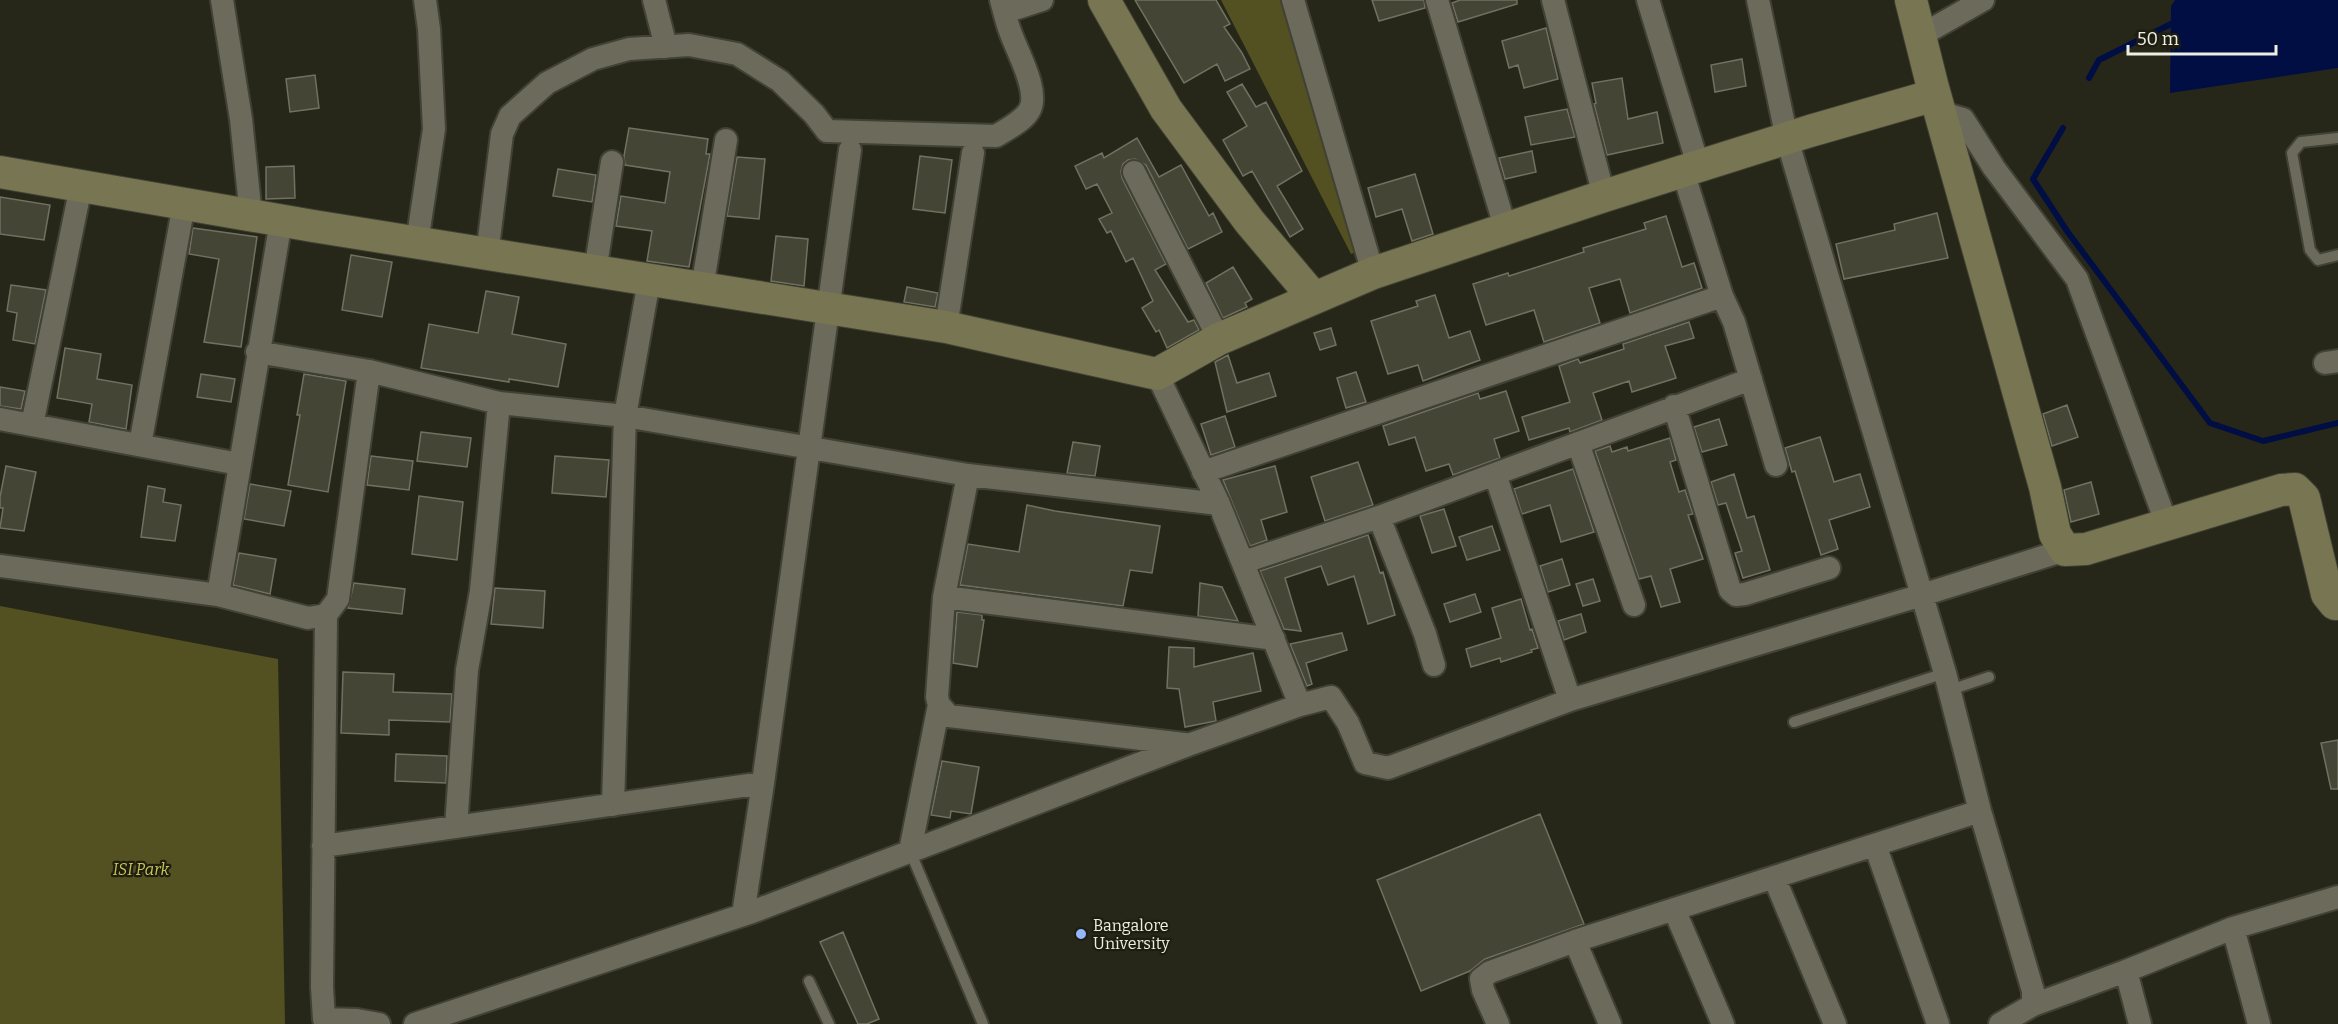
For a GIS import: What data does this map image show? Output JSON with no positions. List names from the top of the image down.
{
  "parks": ["ISI Park"],
  "places": ["Bangalore University"],
  "scale_bar": "50 m"
}
